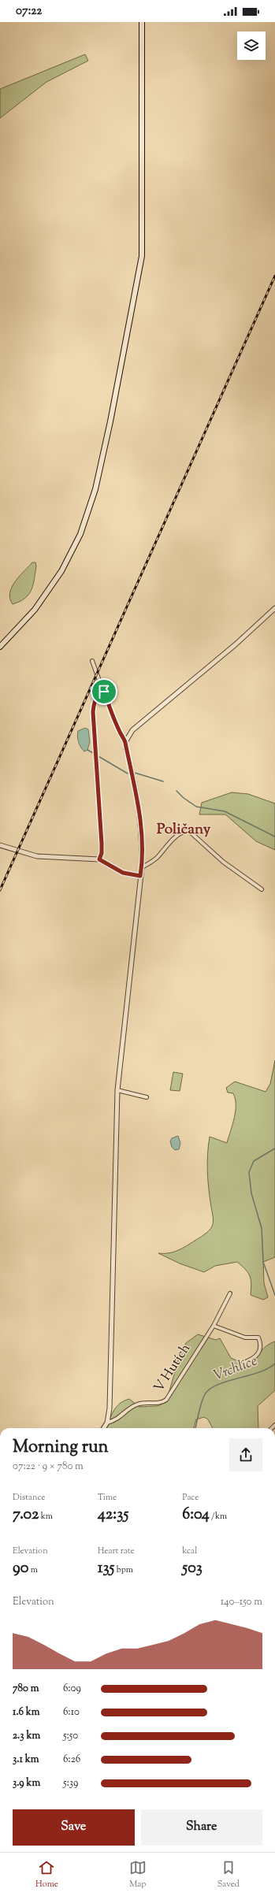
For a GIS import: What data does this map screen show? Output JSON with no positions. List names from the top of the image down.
{
  "streets": {
    "street": ["V Hutích"]
  },
  "districts": ["Poličany"],
  "water": ["Vrchlice"],
  "page": {
    "status": "07:22",
    "heading": ["Morning run", "07:22 · 9 × 780 m"],
    "stats": [
      ["Distance", "7.02 km"],
      ["Time", "42:35"],
      ["Pace", "6:04 /km"],
      ["Elevation", "90 m"],
      ["Heart rate", "135 bpm"],
      ["kcal", "503"]
    ],
    "chart": ["Elevation", "140–150 m"],
    "list": [
      {
        "name": "780 m",
        "note": "6:09"
      },
      {
        "name": "1.6 km",
        "note": "6:10"
      },
      {
        "name": "2.3 km",
        "note": "5:50"
      },
      {
        "name": "3.1 km",
        "note": "6:26"
      },
      {
        "name": "3.9 km",
        "note": "5:39"
      }
    ],
    "buttons": ["Save", "Share"],
    "tabs": ["Home", "Map", "Saved"]
  }
}
